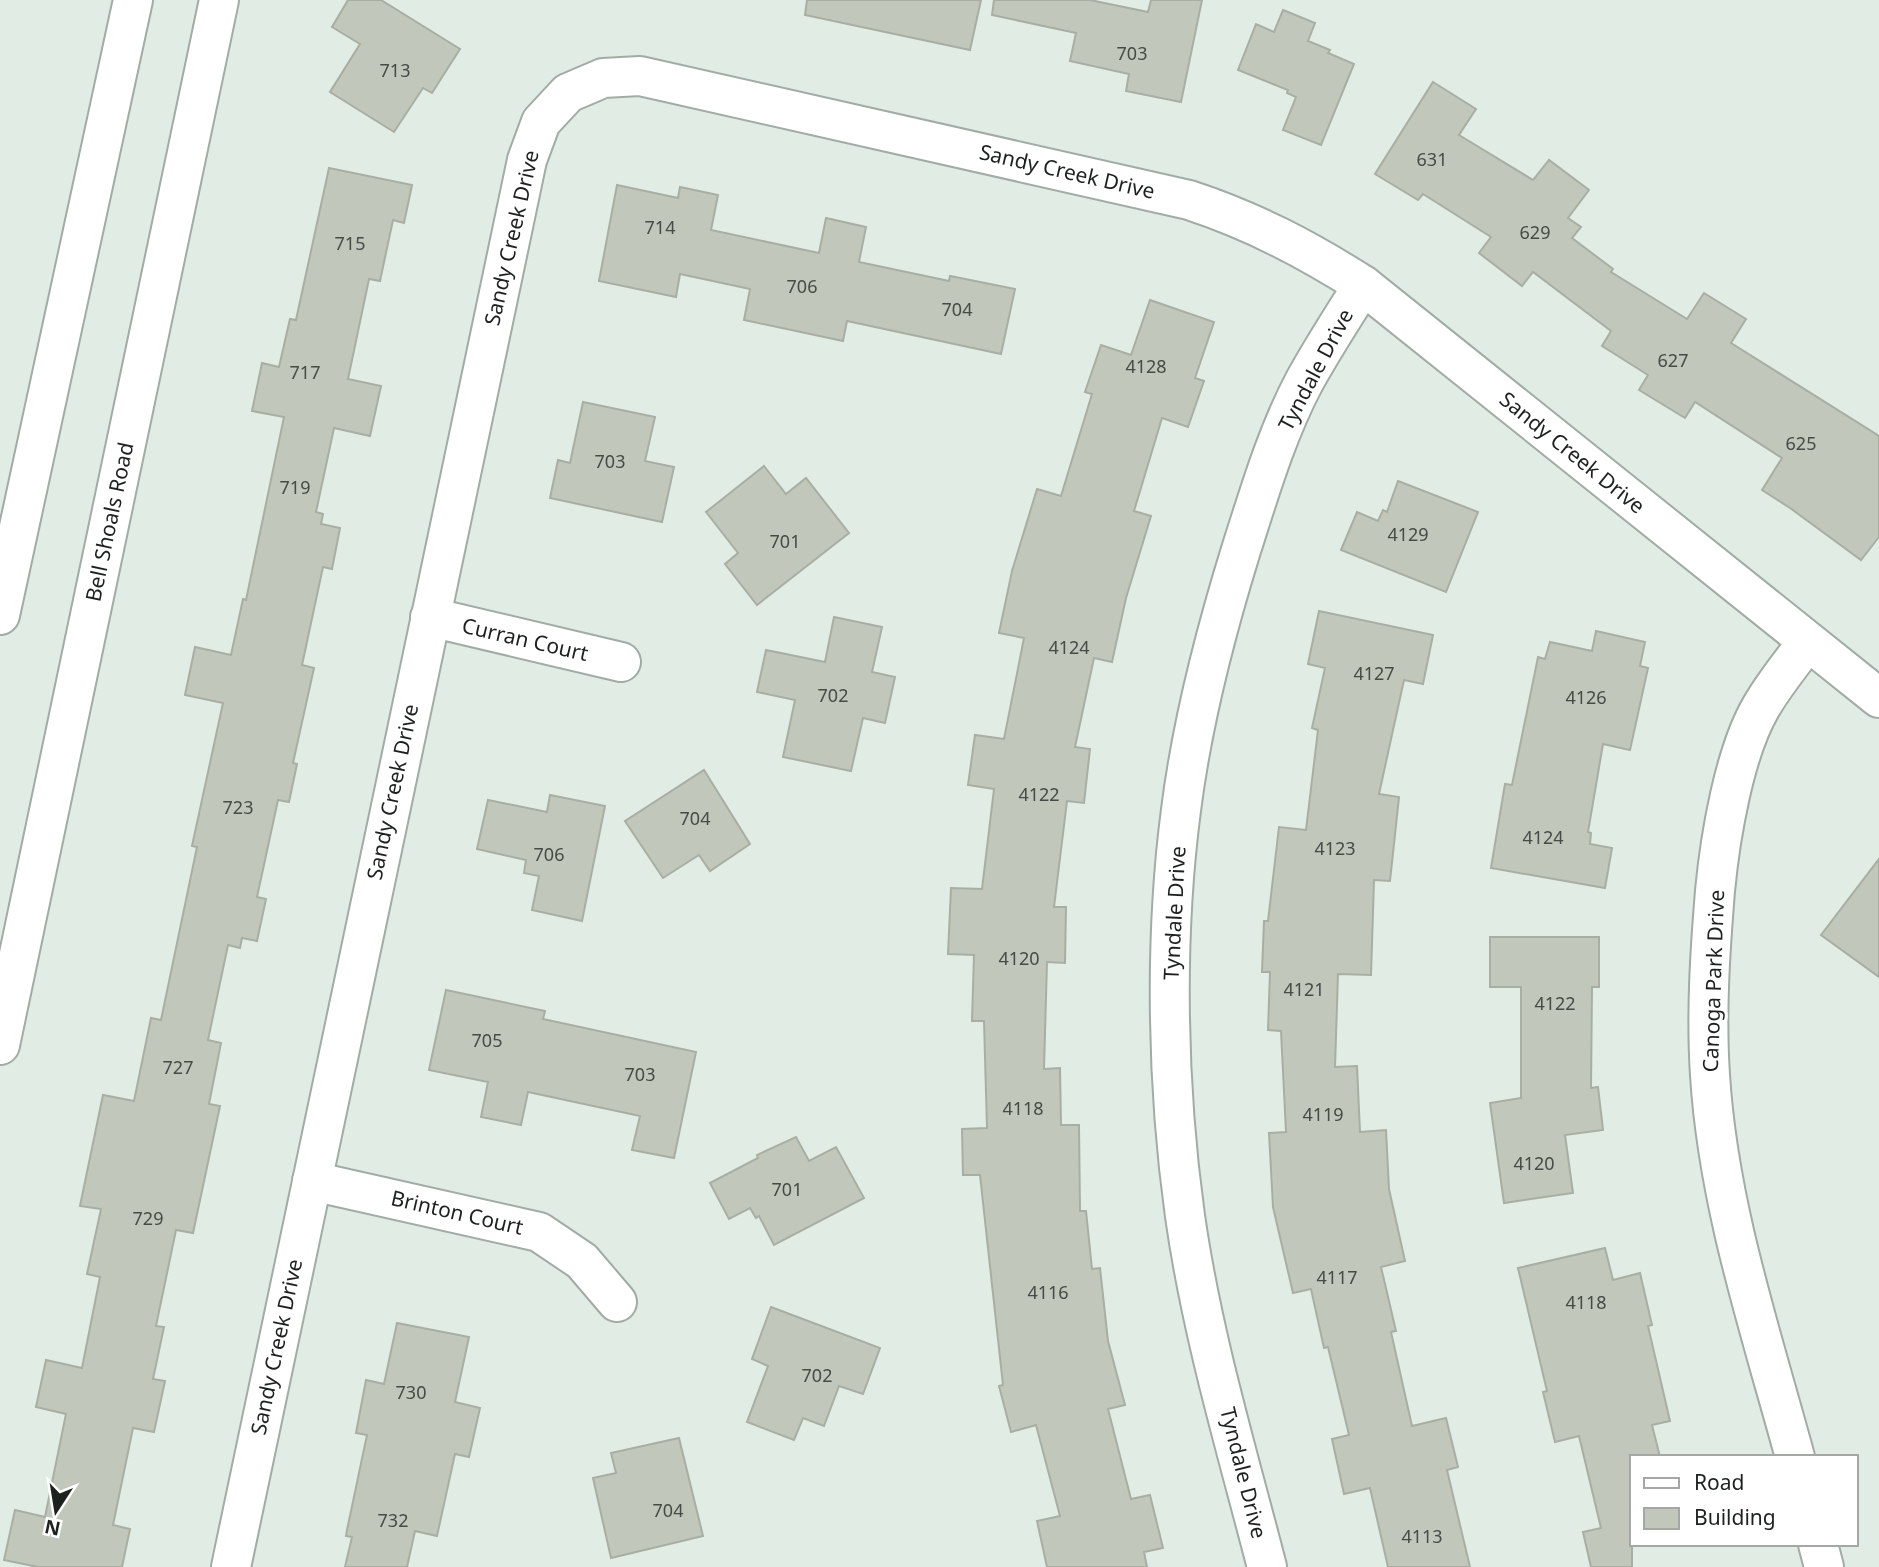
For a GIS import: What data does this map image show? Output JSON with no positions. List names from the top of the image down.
{
  "streets": {
    "street": [
      "Sandy Creek Drive",
      "Tyndale Drive",
      "Bell Shoals Road",
      "Curran Court",
      "Canoga Park Drive",
      "Brinton Court"
    ]
  },
  "crossings": [
    ["Sandy Creek Drive", "Tyndale Drive"],
    ["Sandy Creek Drive", "Curran Court"],
    ["Sandy Creek Drive", "Canoga Park Drive"],
    ["Sandy Creek Drive", "Brinton Court"]
  ],
  "house_numbers": [
    "703",
    "713",
    "631",
    "714",
    "629",
    "715",
    "706",
    "704",
    "627",
    "4128",
    "717",
    "625",
    "703",
    "719",
    "4129",
    "701",
    "4124",
    "4127",
    "702",
    "4126",
    "4122",
    "723",
    "704",
    "4124",
    "4123",
    "706",
    "4120",
    "4121",
    "4122",
    "705",
    "727",
    "703",
    "4118",
    "4119",
    "4120",
    "701",
    "729",
    "4117",
    "4116",
    "4118",
    "702",
    "730",
    "704",
    "732",
    "4113"
  ],
  "legend": ["Road", "Building"],
  "north": "bottom"
}
